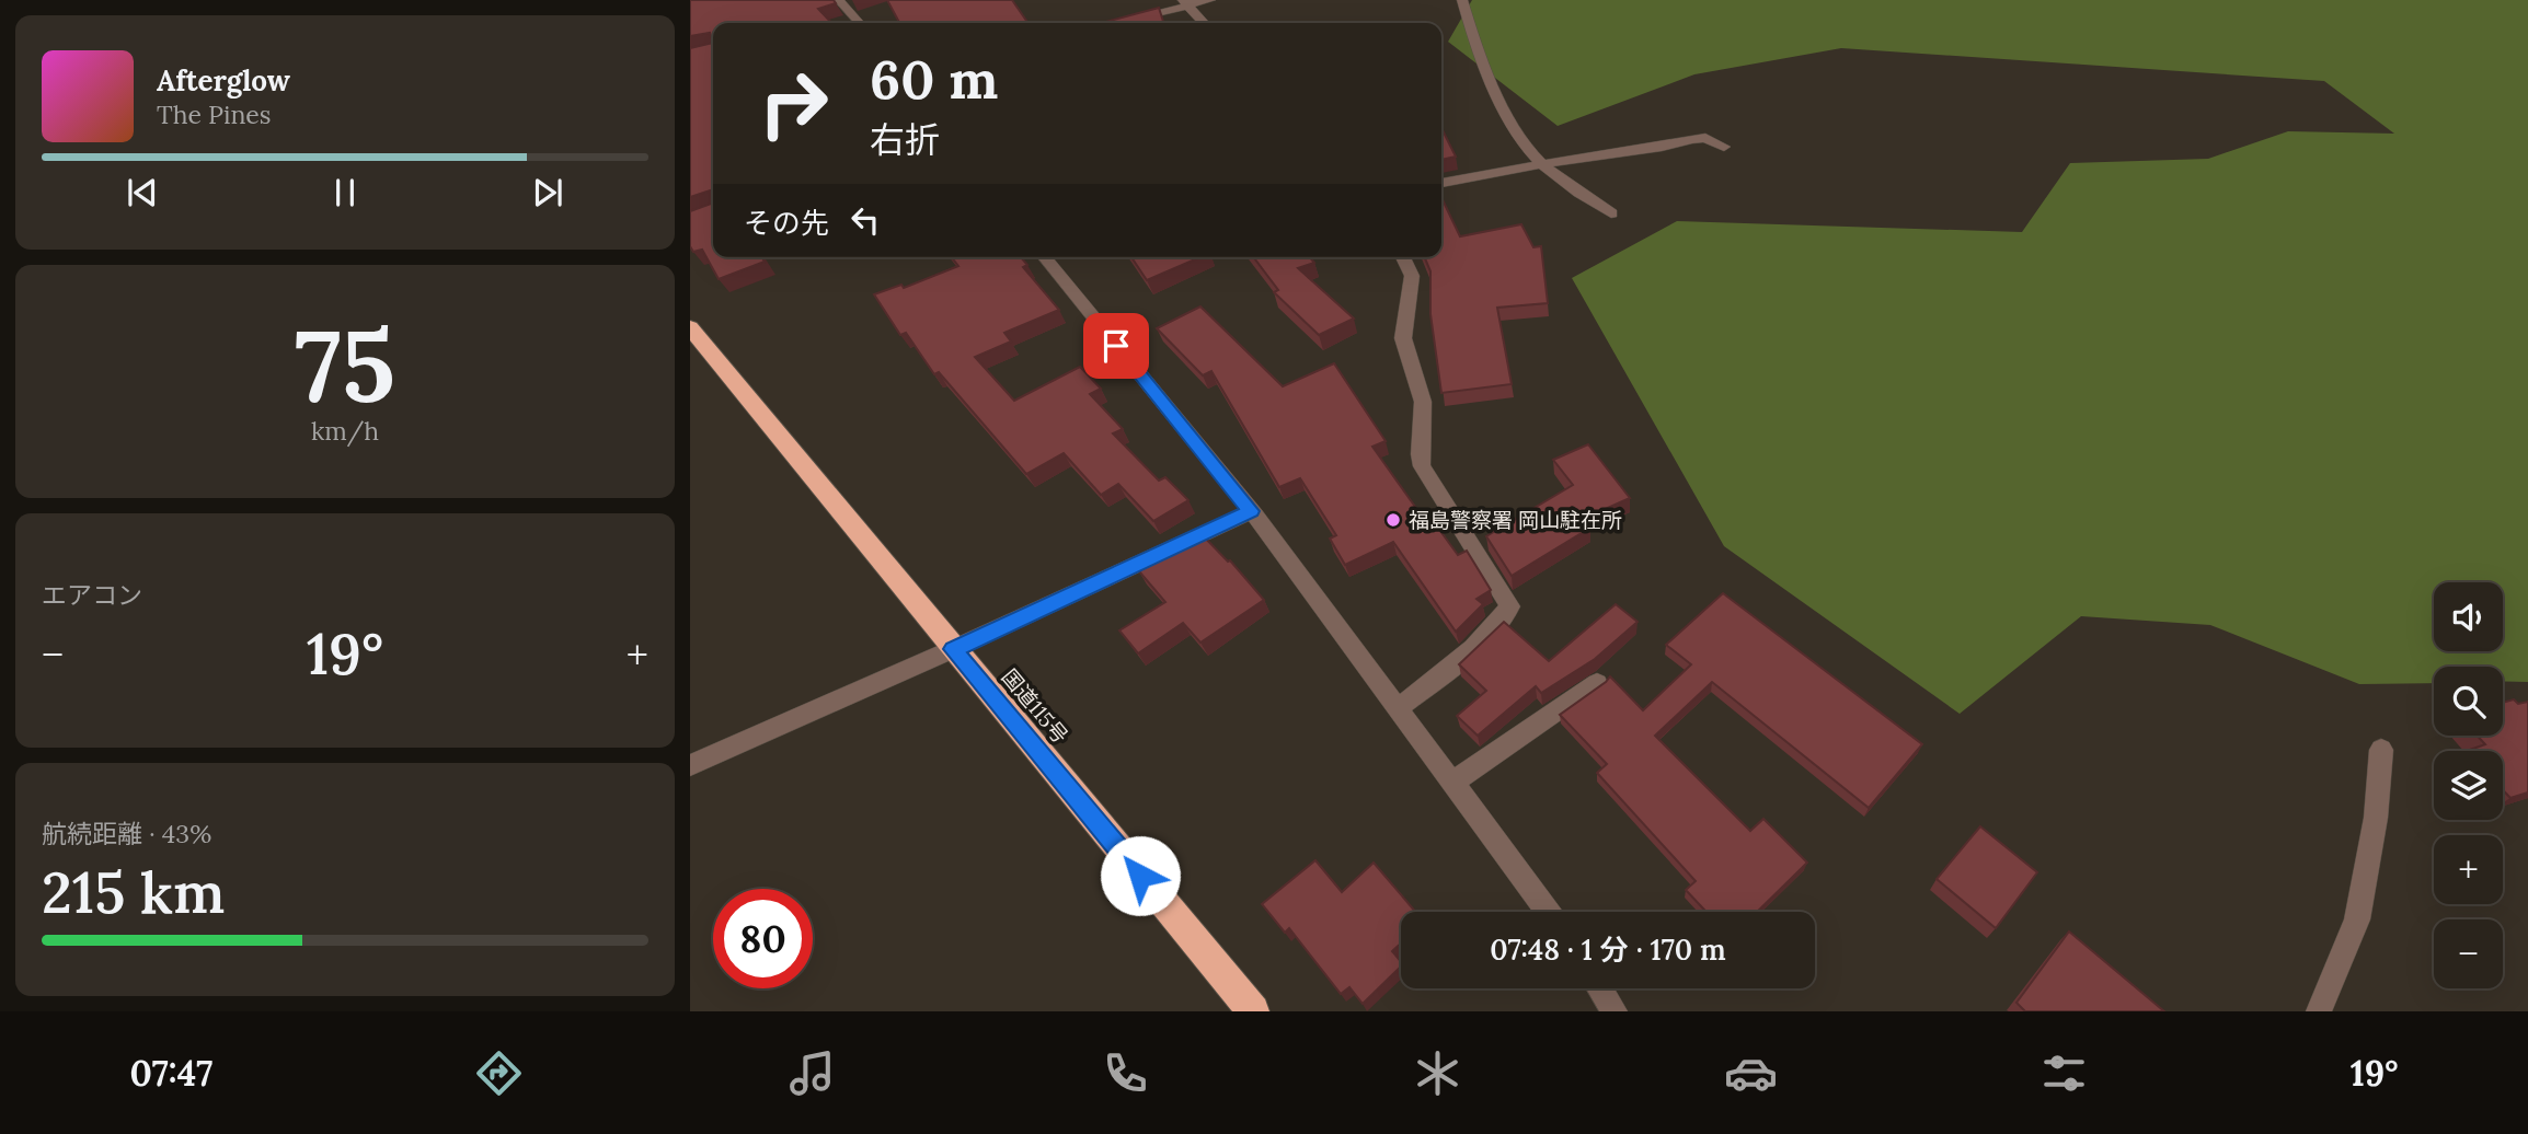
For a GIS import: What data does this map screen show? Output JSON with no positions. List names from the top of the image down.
{
  "streets": {
    "highway": ["国道115号"]
  },
  "places": ["福島警察署 岡山駐在所"],
  "page": {
    "turn": ["60 m", "右折"],
    "song": ["Afterglow", "The Pines"],
    "then": "その先",
    "tile": [
      ["75", "km/h"],
      "エアコン",
      ["航続距離 · 43%", "215 km"]
    ],
    "map_buttons": ["+", "−"],
    "heat": ["−", "19°", "+"],
    "limit": "80",
    "trip": "07:48 · 1 分 · 170 m",
    "tabs": ["07:47", "19°"]
  }
}
